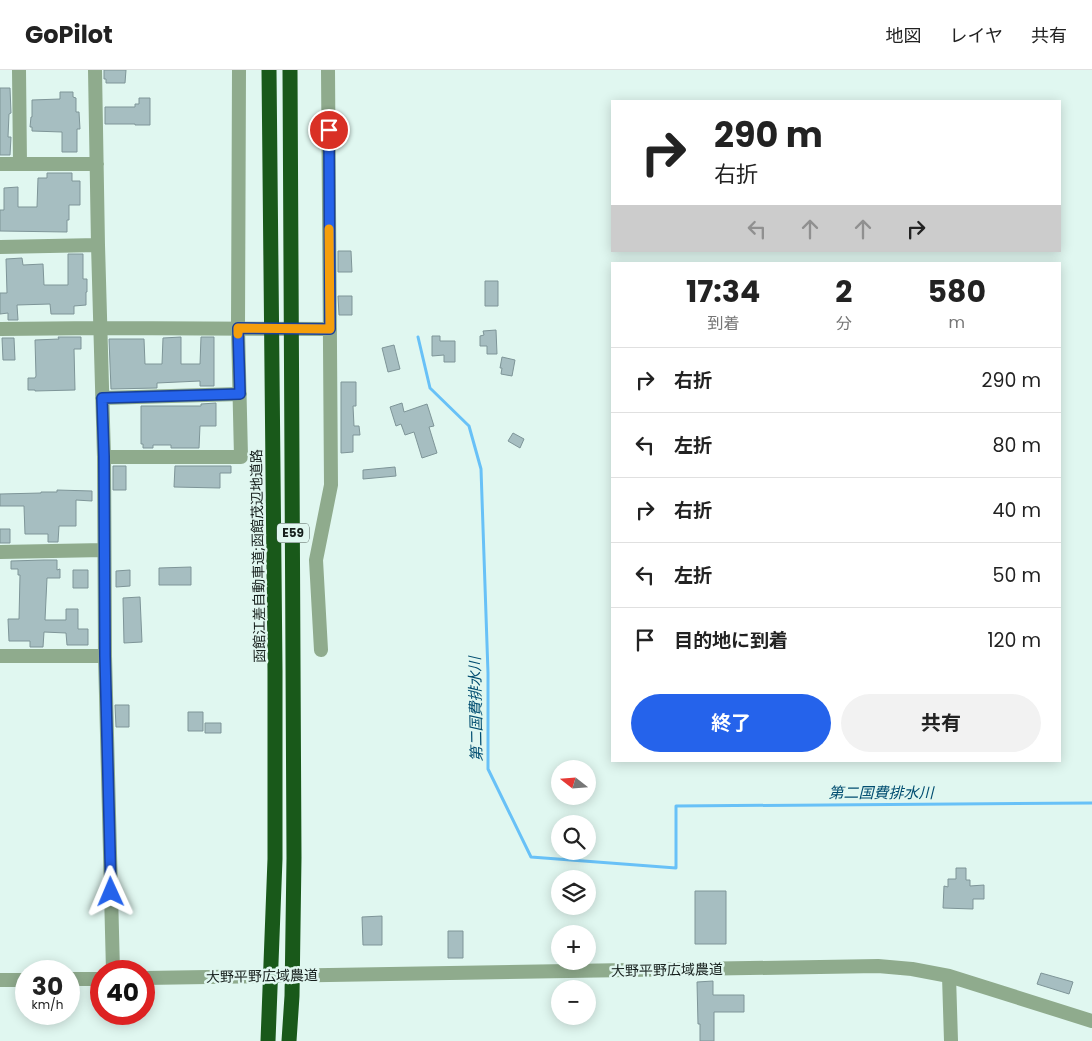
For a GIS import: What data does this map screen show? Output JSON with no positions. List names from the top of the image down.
{
  "streets": {
    "highway": ["E59", "函館江差自動車道;函館茂辺地道路"],
    "street": ["大野平野広域農道"]
  },
  "water": ["第二国費排水川"],
  "north": "left",
  "page": {
    "header": "GoPilot",
    "nav": ["地図", "レイヤ", "共有"],
    "turn": ["290 m", "右折"],
    "eta": [
      "17:34",
      "到着",
      "2",
      "分",
      "580",
      "m"
    ],
    "list": [
      {
        "name": "右折",
        "value": "290 m"
      },
      {
        "name": "左折",
        "value": "80 m"
      },
      {
        "name": "右折",
        "value": "40 m"
      },
      {
        "name": "左折",
        "value": "50 m"
      },
      {
        "name": "目的地に到着",
        "value": "120 m"
      }
    ],
    "buttons": ["終了", "共有"],
    "map_buttons": ["+", "−"],
    "speed": "30 km/h",
    "limit": "40"
  }
}
